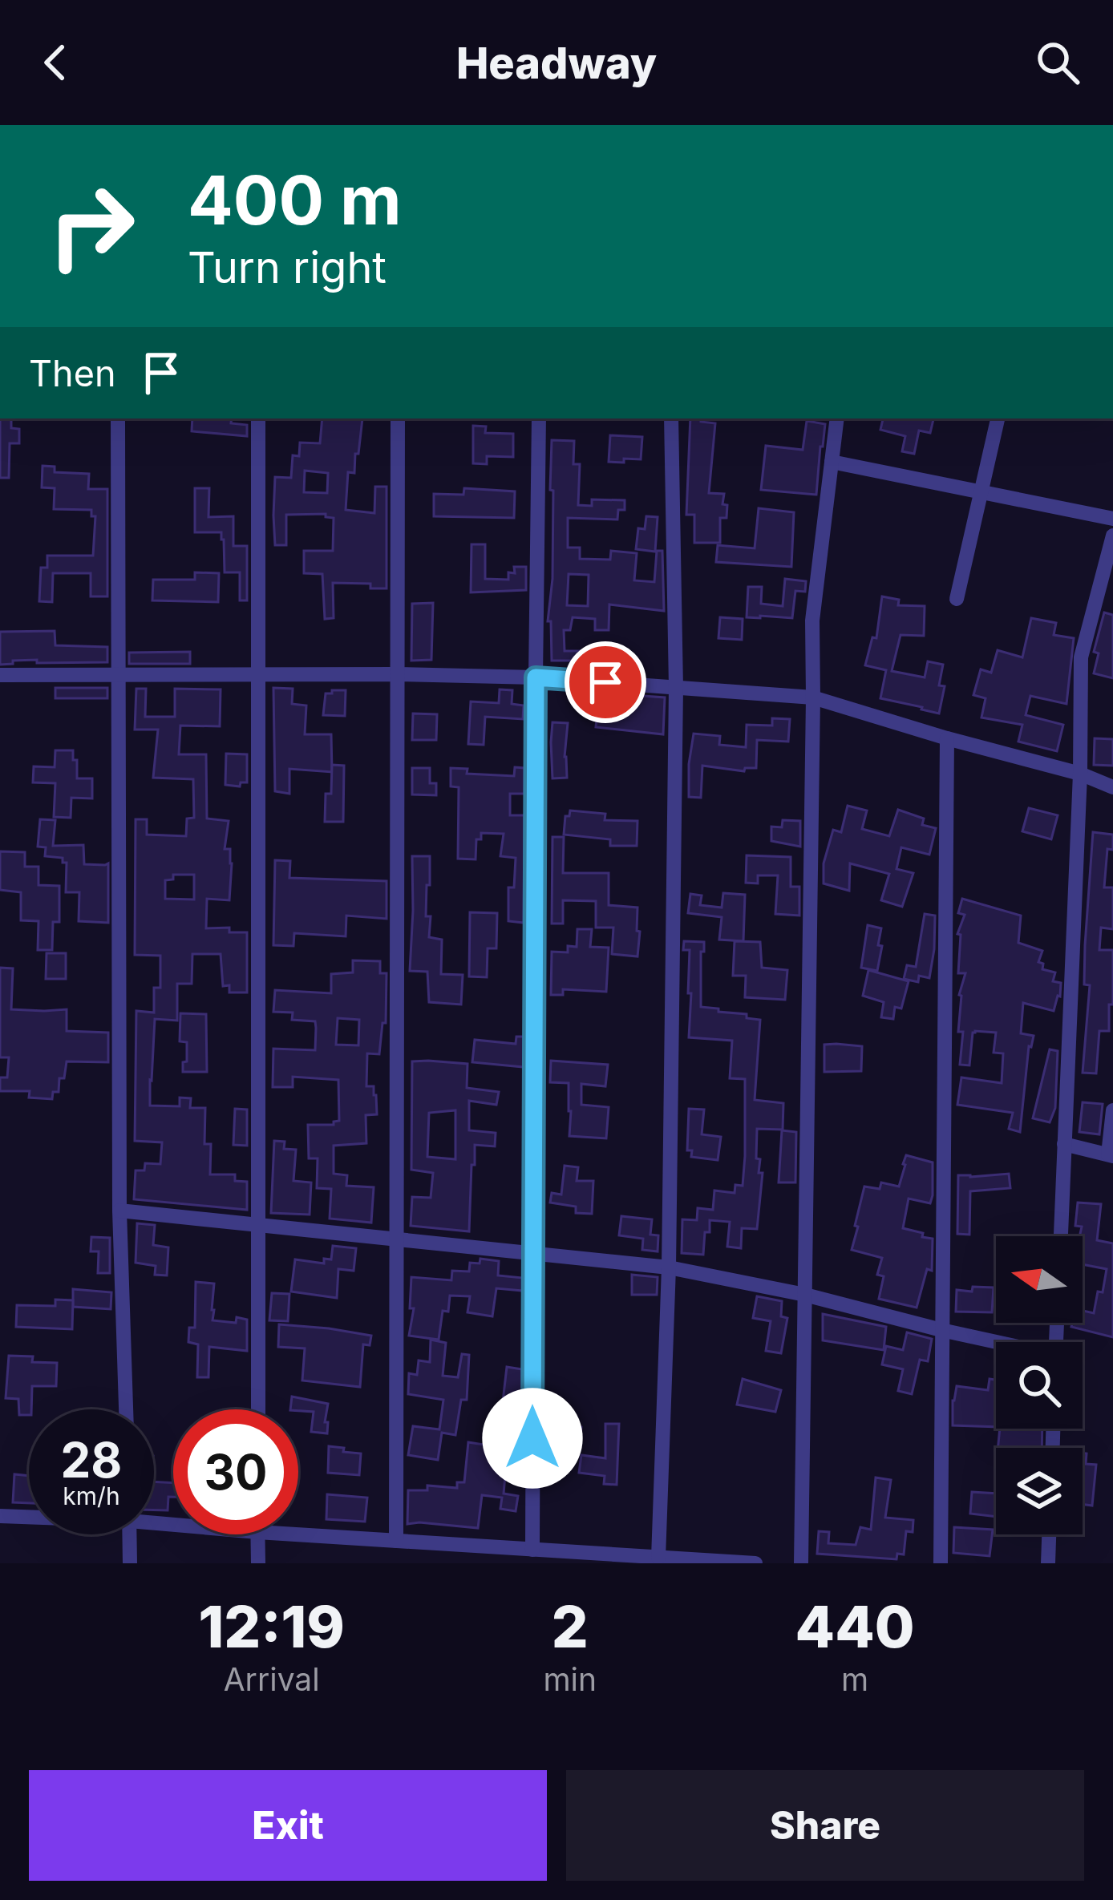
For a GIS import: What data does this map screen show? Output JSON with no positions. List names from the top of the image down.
{
  "north": "left",
  "page": {
    "header": "Headway",
    "turn": ["400 m", "Turn right"],
    "then": "Then",
    "speed": "28 km/h",
    "limit": "30",
    "eta": [
      "12:19",
      "Arrival",
      "2",
      "min",
      "440",
      "m"
    ],
    "buttons": ["Exit", "Share"]
  }
}
